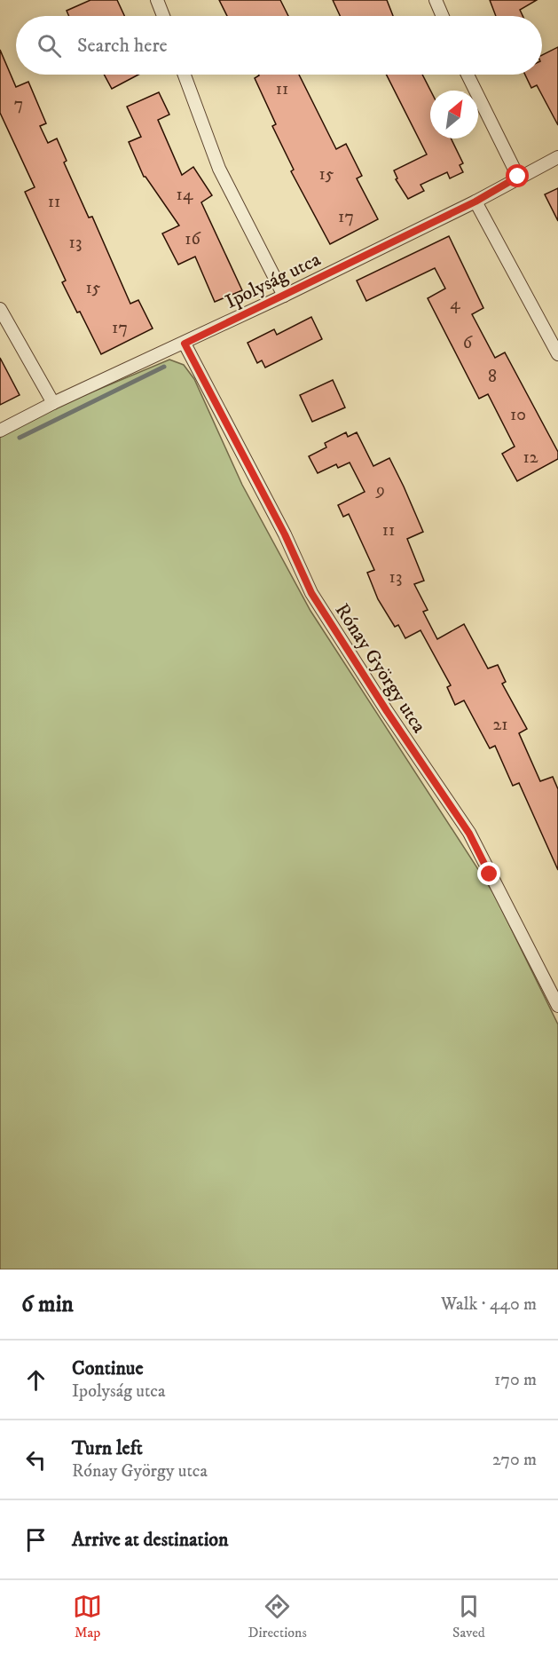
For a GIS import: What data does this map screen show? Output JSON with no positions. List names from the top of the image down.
{
  "streets": {
    "street": ["Ipolyság utca", "Rónay György utca"]
  },
  "crossings": [
    ["Ipolyság utca", "Rónay György utca"]
  ],
  "house_numbers": [
    "11",
    "7",
    "15",
    "14",
    "11",
    "17",
    "16",
    "13",
    "15",
    "4",
    "17",
    "6",
    "8",
    "10",
    "12",
    "9",
    "11",
    "13",
    "21"
  ],
  "north": "top right",
  "page": {
    "search": "Search here",
    "heading": ["6 min", "Walk · 440 m"],
    "list": [
      ["Continue", "Ipolyság utca", "170 m"],
      ["Turn left", "Rónay György utca", "270 m"],
      "Arrive at destination"
    ],
    "nav": ["Map", "Directions", "Saved"]
  }
}
